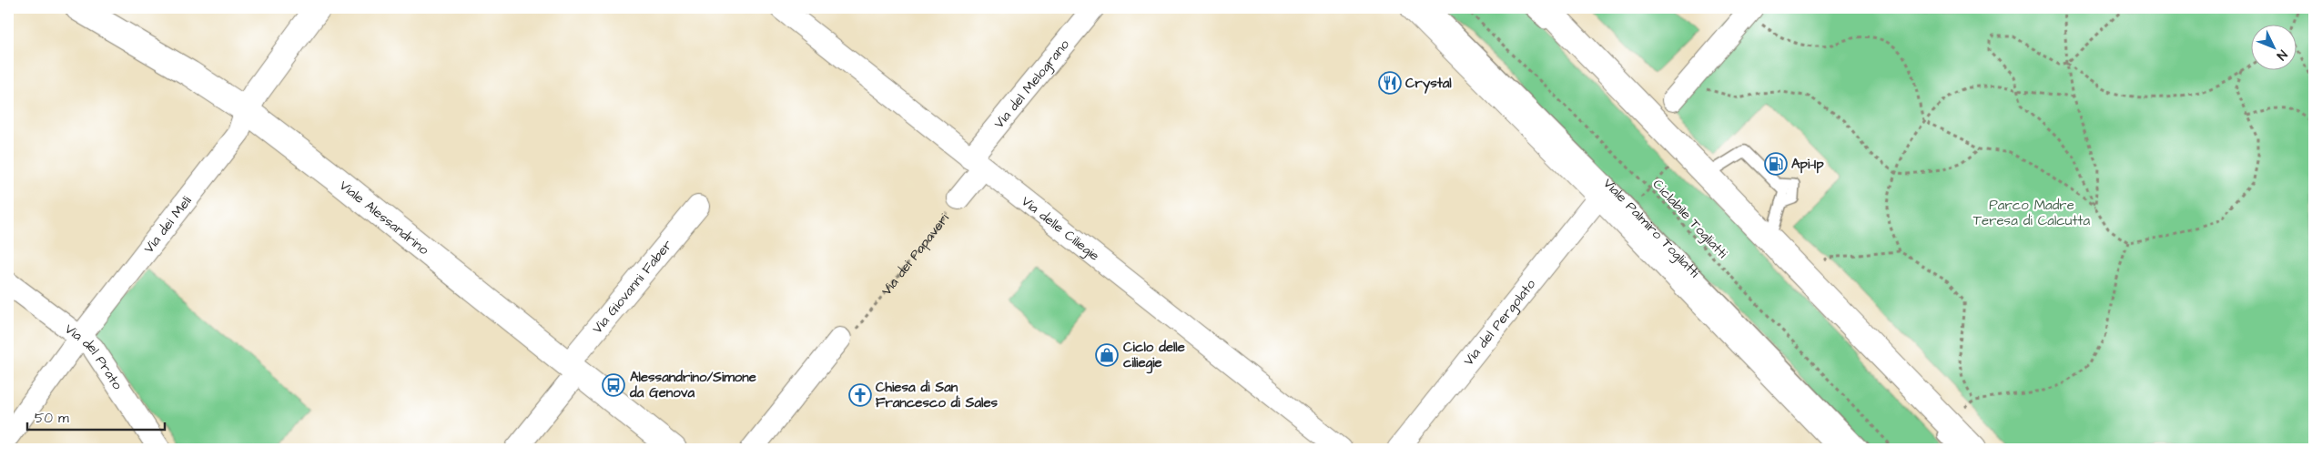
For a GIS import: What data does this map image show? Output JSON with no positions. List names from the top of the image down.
{
  "streets": {
    "main road": ["Viale Alessandrino", "Via dei Meli", "Viale Palmiro Togliatti"],
    "street": [
      "Via del Melograno",
      "Via delle Ciliegie",
      "Via Giovanni Faber",
      "Via del Pergolato",
      "Via del Prato"
    ],
    "path": ["Ciclabile Togliatti", "Via dei Papaveri"]
  },
  "crossings": [
    ["Via del Melograno", "Via delle Ciliegie"],
    ["Viale Alessandrino", "Via dei Meli"],
    ["Viale Alessandrino", "Via Giovanni Faber"],
    ["Via dei Meli", "Via del Prato"],
    ["Viale Palmiro Togliatti", "Via del Pergolato"]
  ],
  "parks": ["Parco Madre Teresa di Calcutta"],
  "places": {
    "restaurant": ["Crystal"],
    "fuel station": ["Api-Ip"],
    "shop": ["Ciclo delle ciliegie"],
    "bus stop": ["Alessandrino/Simone da Genova"],
    "church": ["Chiesa di San Francesco di Sales"]
  },
  "scale_bar": "50 m",
  "north": "bottom right"
}
